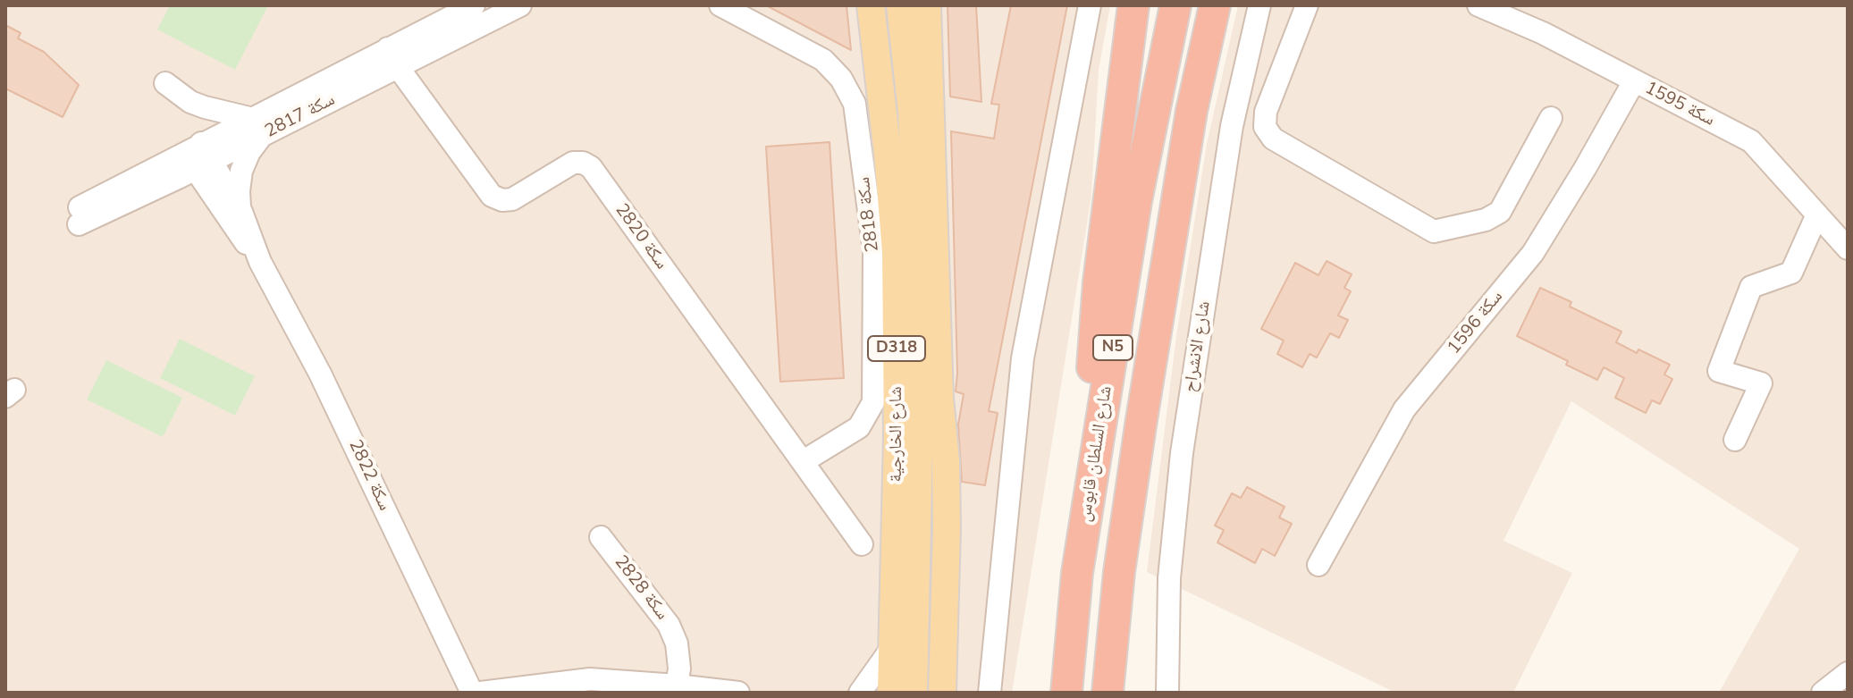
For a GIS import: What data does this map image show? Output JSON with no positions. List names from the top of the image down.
{
  "streets": {
    "highway": ["N5", "شارع السلطان قابوس"],
    "main road": ["D318", "شارع الخارجية"],
    "street": [
      "سكة 1595",
      "سكة 2817",
      "سكة 2818",
      "سكة 2820",
      "سكة 1596",
      "شارع الانشراح",
      "سكة 2822",
      "سكة 2828"
    ]
  },
  "crossings": [
    ["سكة 1595", "سكة 1596"],
    ["سكة 2817", "سكة 2820"],
    ["سكة 2817", "سكة 2822"],
    ["سكة 2818", "سكة 2820"]
  ]
}
